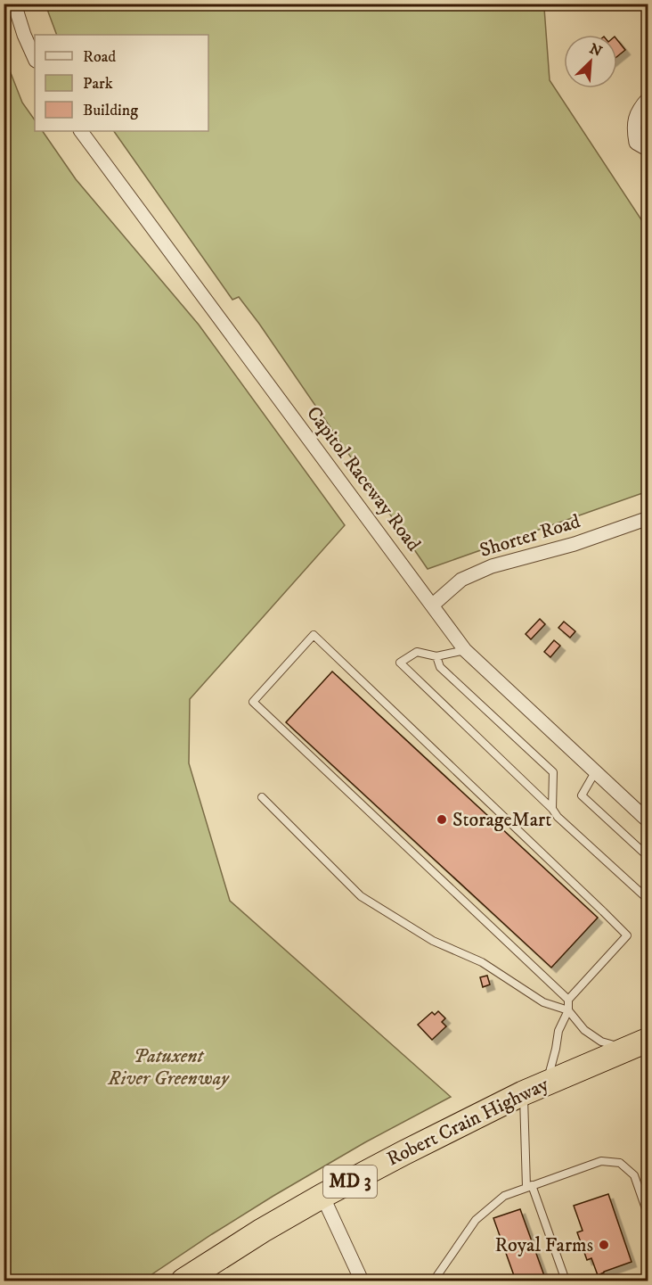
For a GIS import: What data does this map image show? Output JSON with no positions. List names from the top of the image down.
{
  "streets": {
    "highway": ["Robert Crain Highway", "MD 3"],
    "street": ["Capitol Raceway Road", "Shorter Road"]
  },
  "crossings": [
    ["Capitol Raceway Road", "Shorter Road"]
  ],
  "parks": ["Patuxent River Greenway"],
  "places": ["StorageMart", "Royal Farms"],
  "legend": ["Road", "Park", "Building"],
  "north": "top right"
}
